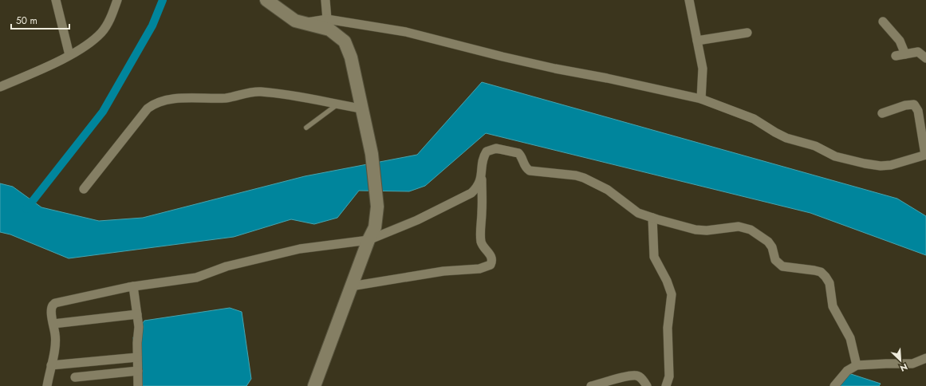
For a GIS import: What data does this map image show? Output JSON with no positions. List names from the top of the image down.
{
  "scale_bar": "50 m",
  "north": "bottom right"
}
